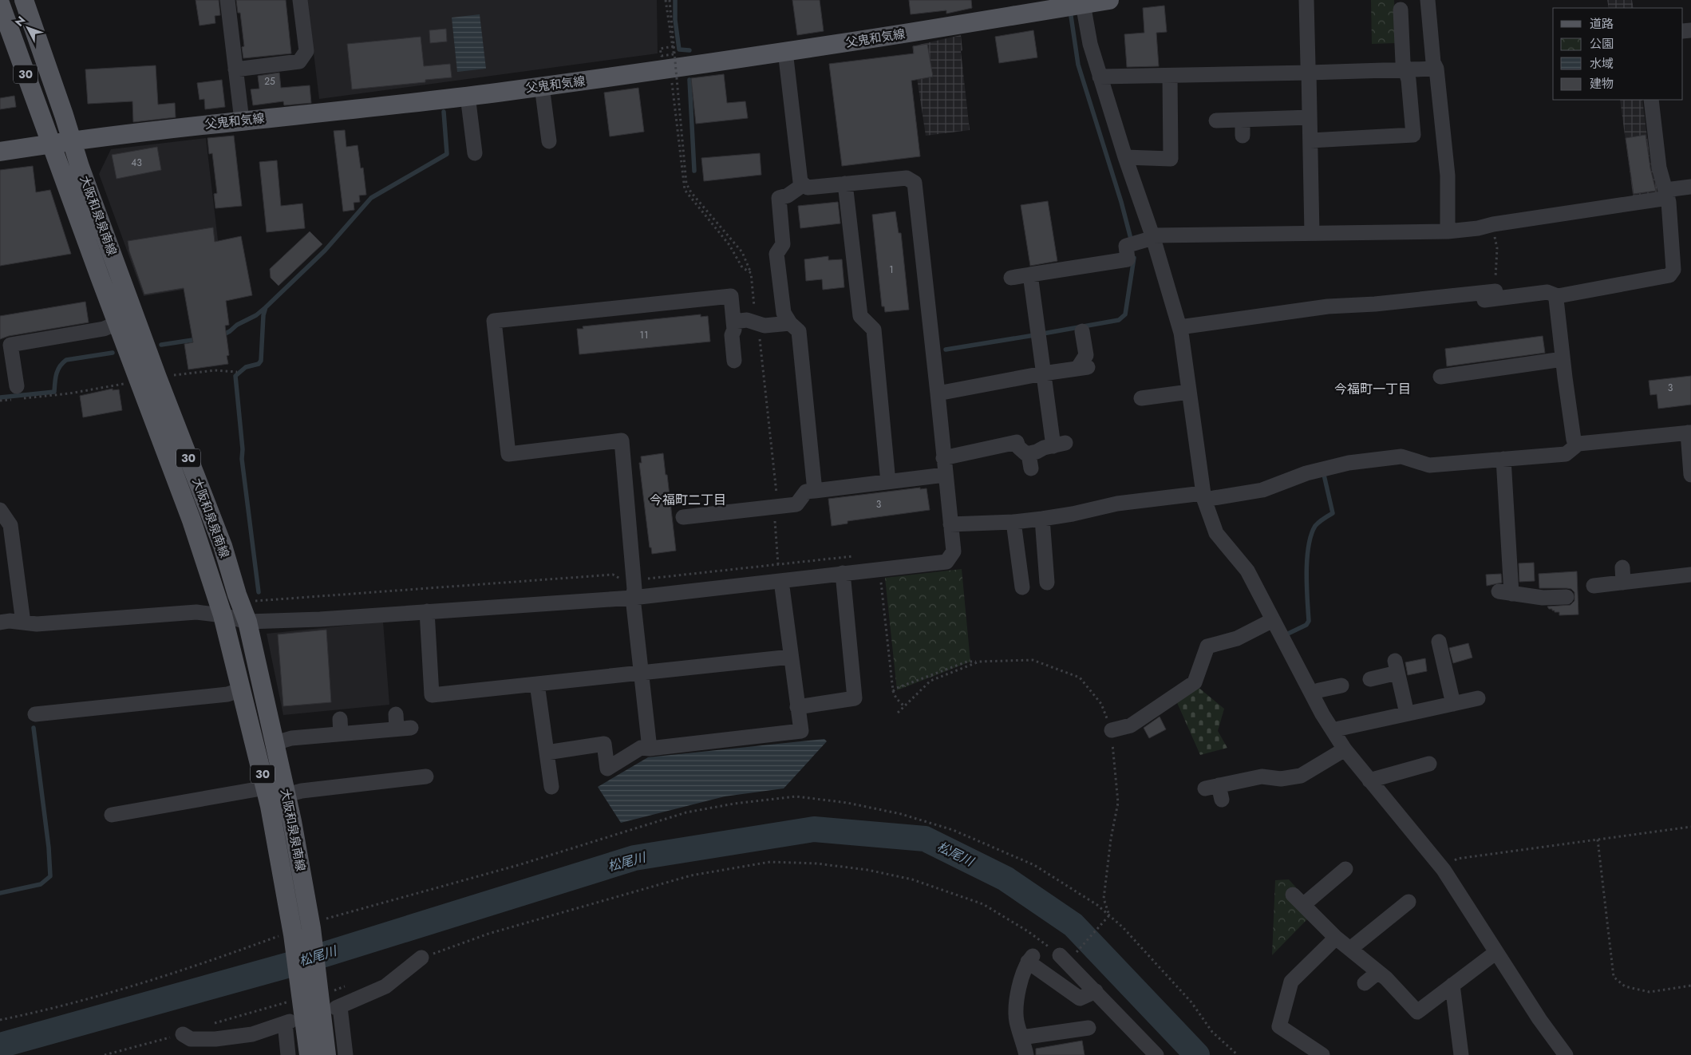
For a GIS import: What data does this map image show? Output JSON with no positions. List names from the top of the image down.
{
  "streets": {
    "main road": ["父鬼和気線", "30", "大阪和泉泉南線"]
  },
  "crossings": [
    ["父鬼和気線", "大阪和泉泉南線"]
  ],
  "districts": ["今福町一丁目", "今福町二丁目"],
  "water": ["松尾川"],
  "house_numbers": [
    "25",
    "43",
    "1",
    "11",
    "3",
    "3"
  ],
  "legend": [
    "道路",
    "公園",
    "水域",
    "建物"
  ],
  "north": "top left"
}
